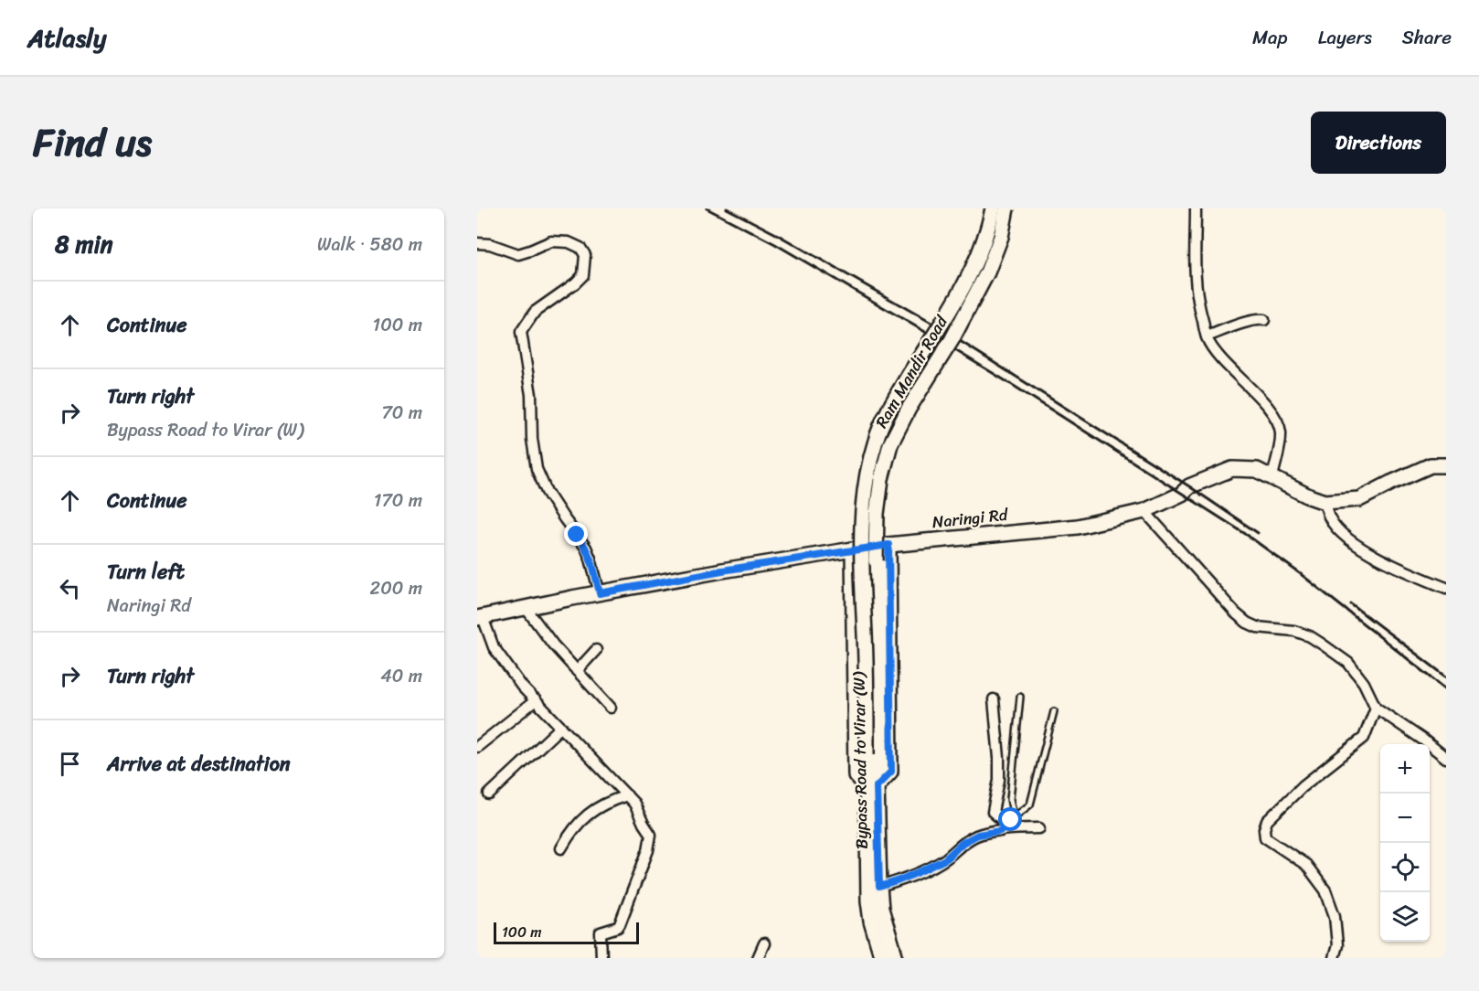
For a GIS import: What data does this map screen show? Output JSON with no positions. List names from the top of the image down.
{
  "streets": {
    "main road": ["Ram Mandir Road", "Naringi Rd", "Bypass Road to Virar (W)"]
  },
  "crossings": [
    ["Ram Mandir Road", "Bypass Road to Virar (W)"]
  ],
  "scale_bar": "100 m",
  "page": {
    "header": "Atlasly",
    "nav": ["Map", "Layers", "Share"],
    "title": "Find us",
    "buttons": "Directions",
    "heading": ["8 min", "Walk · 580 m"],
    "list": [
      ["Continue", "100 m"],
      ["Turn right", "Bypass Road to Virar (W)", "70 m"],
      ["Continue", "170 m"],
      ["Turn left", "Naringi Rd", "200 m"],
      ["Turn right", "40 m"],
      "Arrive at destination"
    ],
    "map_buttons": ["+", "−"],
    "scale": "100 m"
  }
}
